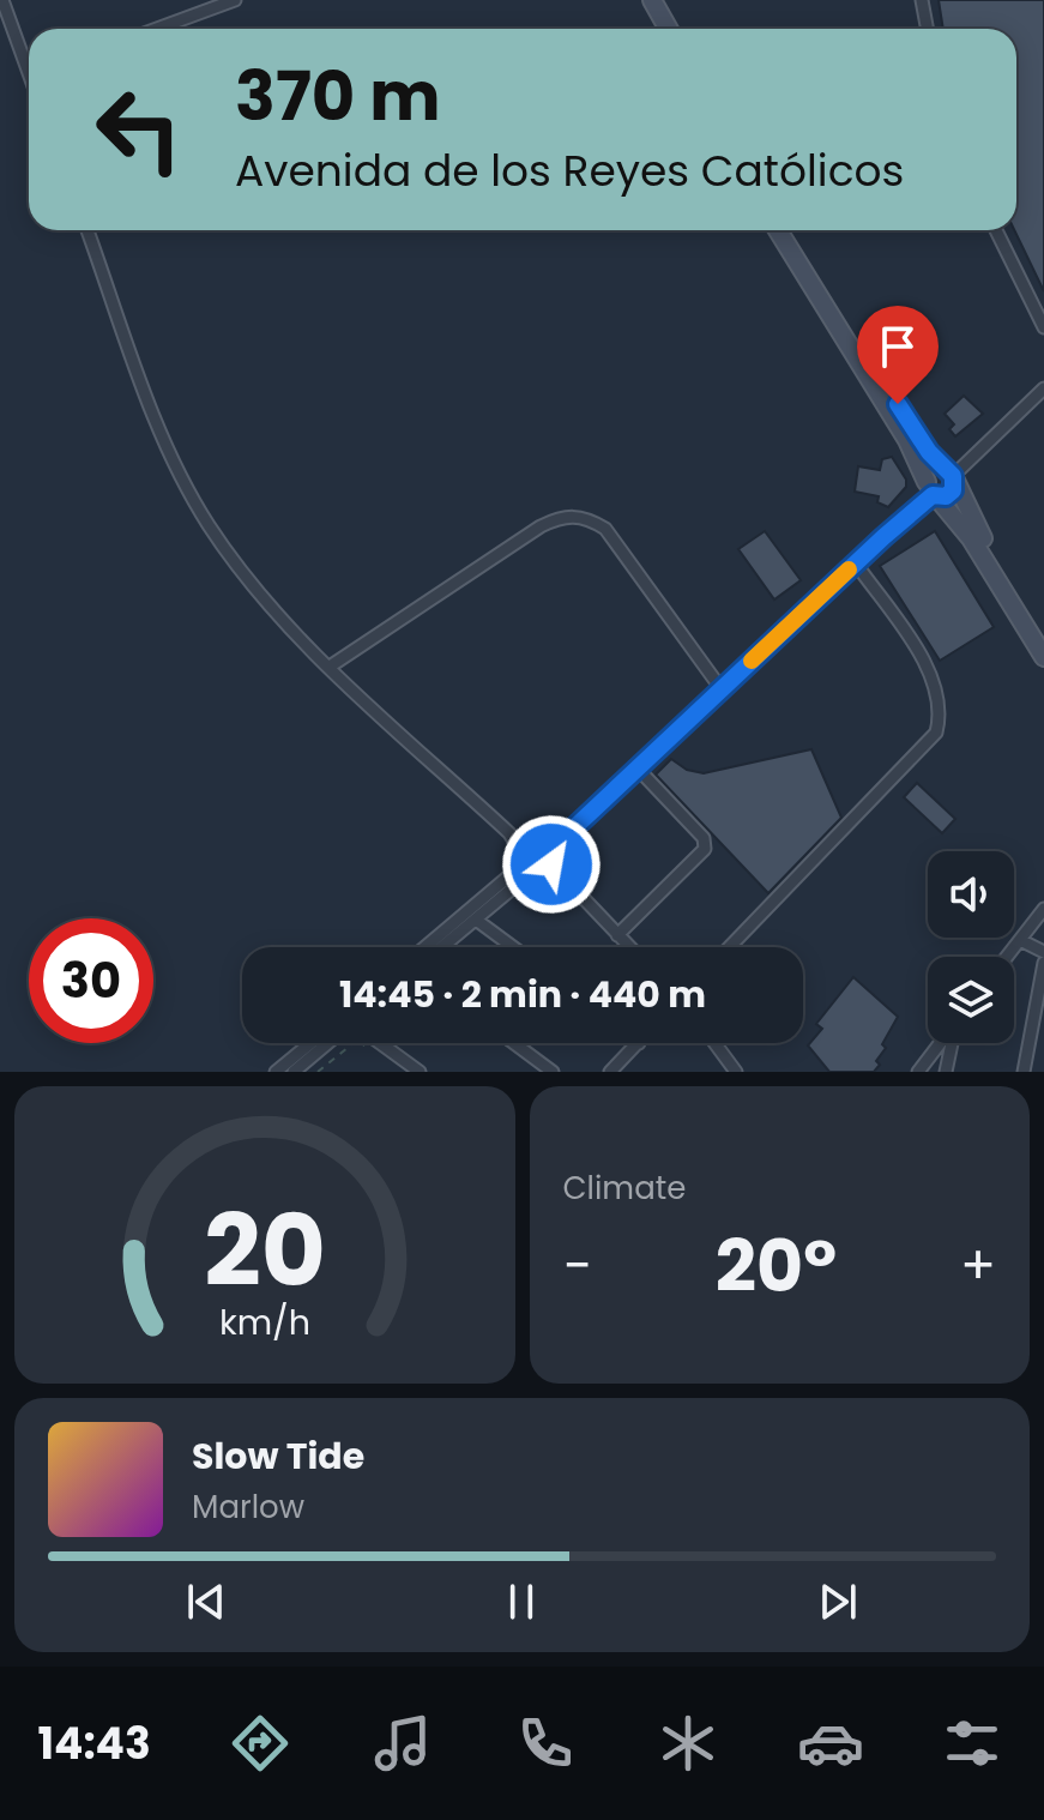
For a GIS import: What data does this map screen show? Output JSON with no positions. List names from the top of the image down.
{
  "page": {
    "turn": ["370 m", "Avenida de los Reyes Católicos"],
    "limit": "30",
    "trip": "14:45 · 2 min · 440 m",
    "tile": "Climate",
    "heat": ["−", "20°", "+"],
    "song": ["Slow Tide", "Marlow"],
    "tabs": "14:43",
    "gauge": ["20", "km/h"]
  }
}
